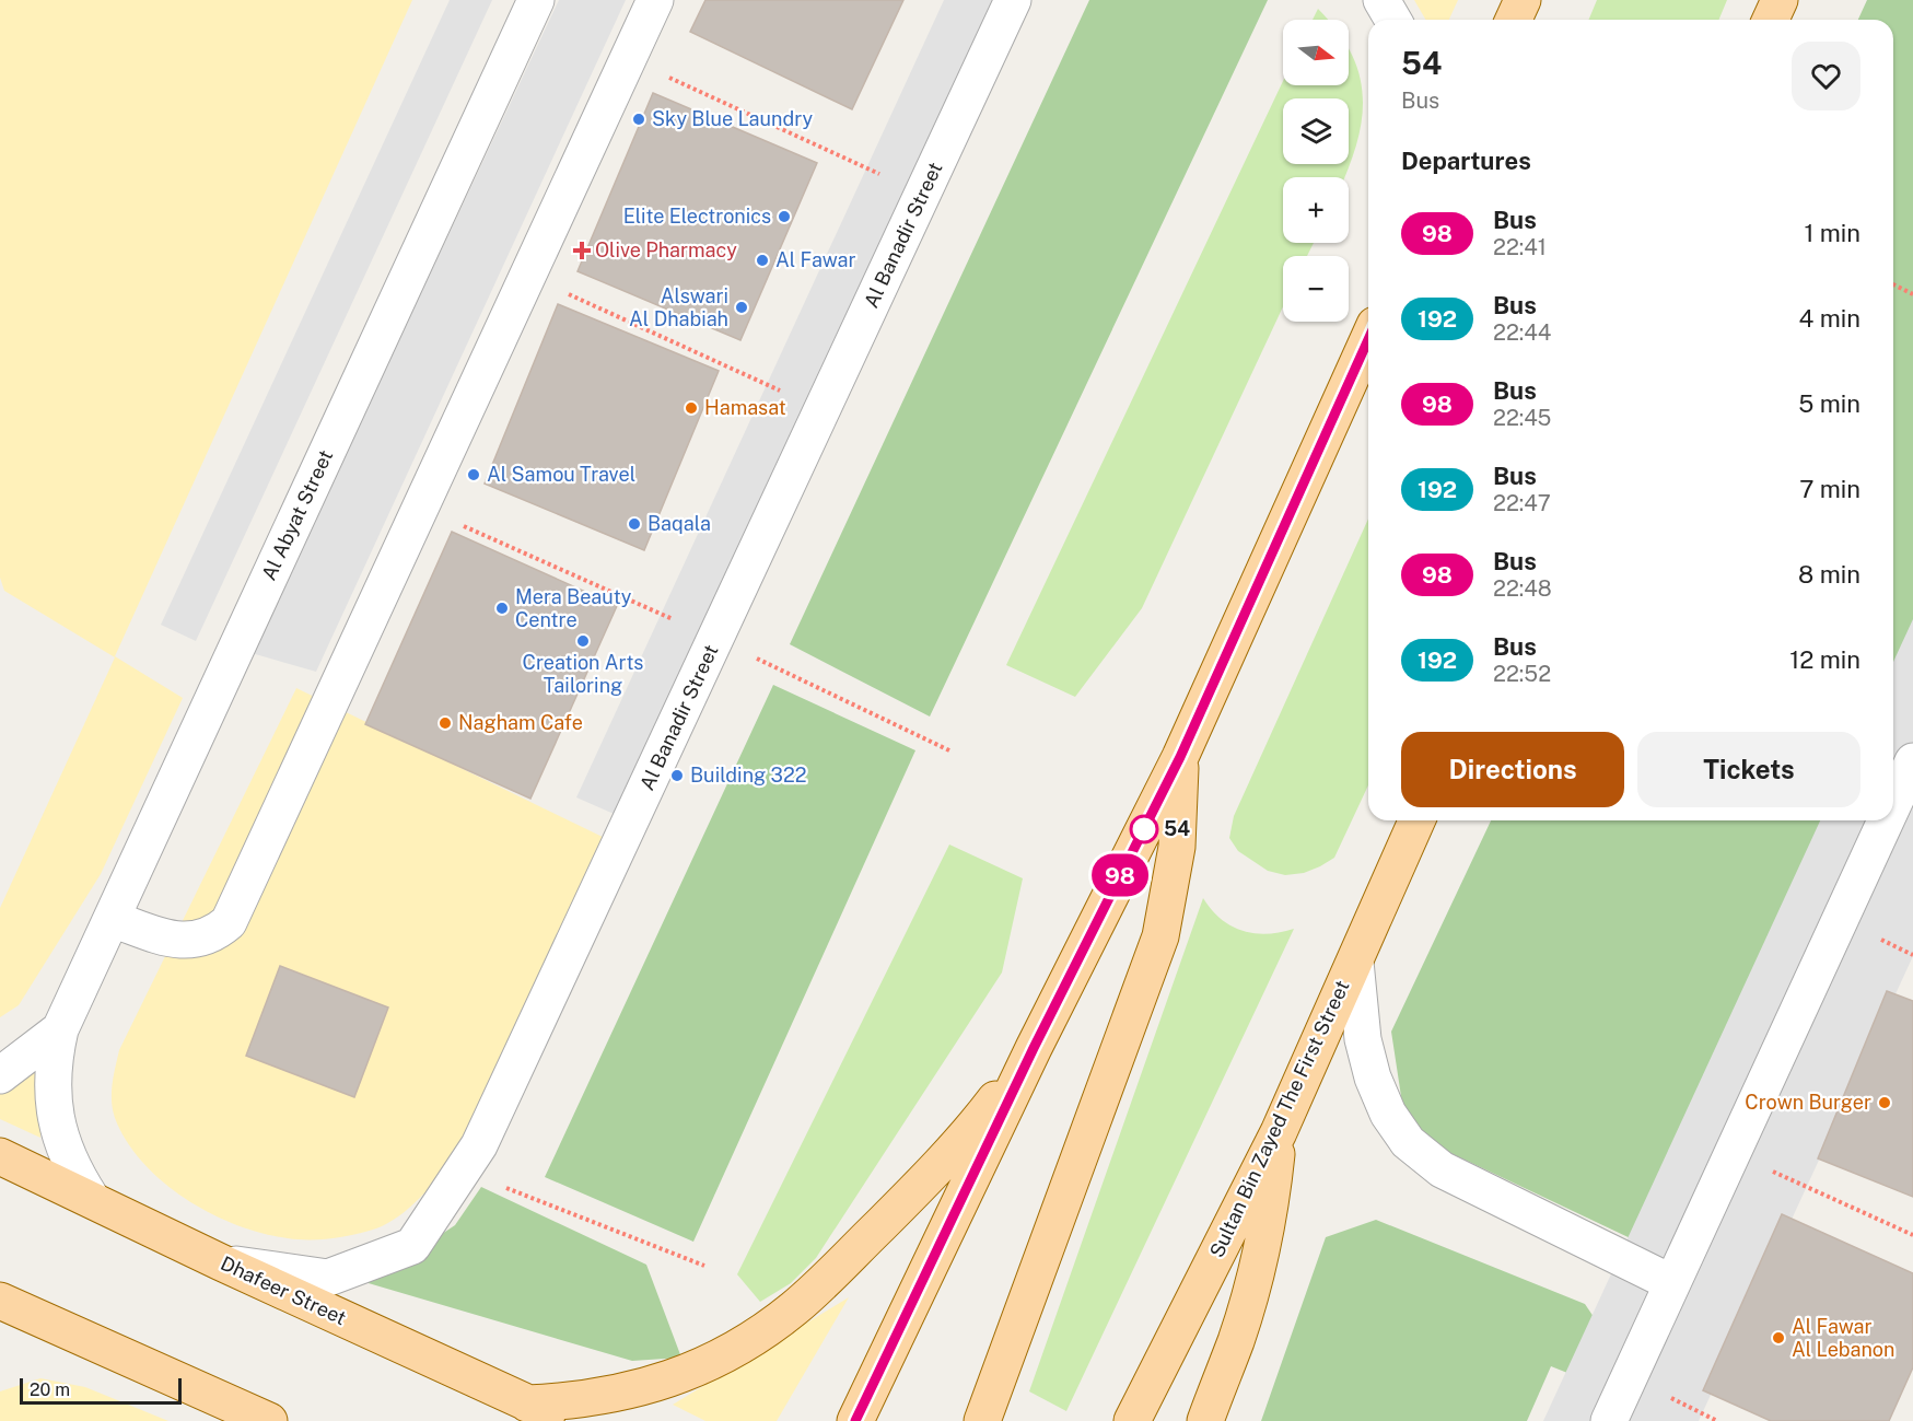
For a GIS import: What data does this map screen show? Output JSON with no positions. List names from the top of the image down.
{
  "streets": {
    "main road": ["Sultan Bin Zayed The First Street", "Dhafeer Street"],
    "street": ["Al Banadir Street", "Al Abyat Street"]
  },
  "crossings": [
    ["Al Banadir Street", "Dhafeer Street"],
    ["Al Abyat Street", "Dhafeer Street"]
  ],
  "places": {
    "other": [
      "Sky Blue Laundry",
      "Elite Electronics",
      "Al Fawar",
      "Alswari Al Dhabiah",
      "Hamasat",
      "Al Samou Travel",
      "Baqala",
      "Mera Beauty Centre",
      "Creation Arts Tailoring",
      "Nagham Cafe",
      "Building 322",
      "54",
      "Crown Burger",
      "Al Fawar Al Lebanon"
    ],
    "health": ["Olive Pharmacy"]
  },
  "lines": ["bus line 98"],
  "scale_bar": "20 m",
  "north": "right",
  "page": {
    "on_map": "98",
    "map_buttons": ["+", "−"],
    "heading": [
      ["54", "Bus"],
      "Departures"
    ],
    "list": [
      {
        "mark": "98",
        "name": "Bus",
        "note": "22:41",
        "value": "1 min"
      },
      {
        "mark": "192",
        "name": "Bus",
        "note": "22:44",
        "value": "4 min"
      },
      {
        "mark": "98",
        "name": "Bus",
        "note": "22:45",
        "value": "5 min"
      },
      {
        "mark": "192",
        "name": "Bus",
        "note": "22:47",
        "value": "7 min"
      },
      {
        "mark": "98",
        "name": "Bus",
        "note": "22:48",
        "value": "8 min"
      },
      {
        "mark": "192",
        "name": "Bus",
        "note": "22:52",
        "value": "12 min"
      }
    ],
    "buttons": ["Directions", "Tickets"],
    "scale": "20 m"
  }
}
